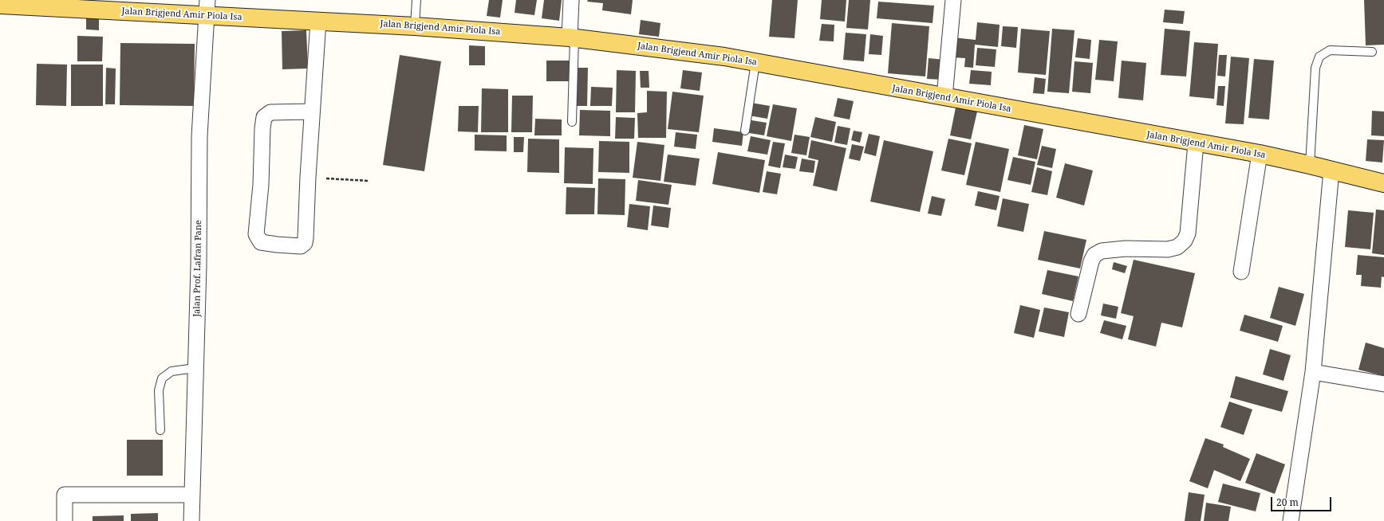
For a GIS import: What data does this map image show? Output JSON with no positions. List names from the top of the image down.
{
  "streets": {
    "main road": ["Jalan Brigjend Amir Piola Isa"],
    "street": ["Jalan Prof. Lafran Pane"]
  },
  "crossings": [
    ["Jalan Brigjend Amir Piola Isa", "Jalan Prof. Lafran Pane"]
  ],
  "scale_bar": "20 m"
}
